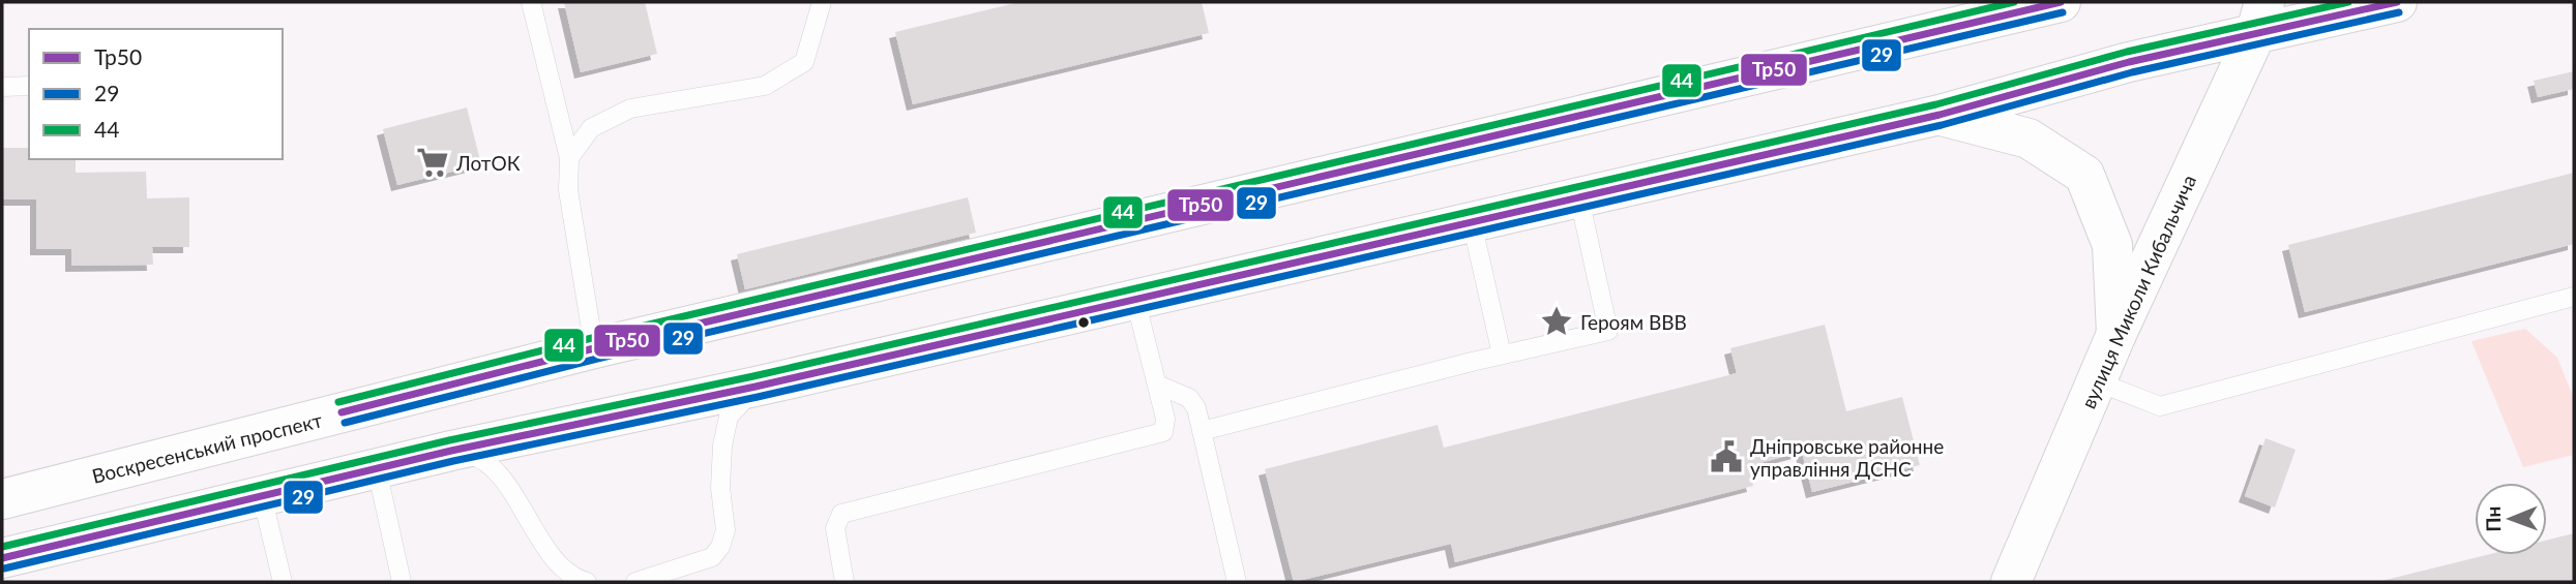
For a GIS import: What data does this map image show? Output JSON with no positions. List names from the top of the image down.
{
  "streets": {
    "main road": ["вулиця Миколи Кибальчича", "Воскресенський проспект"]
  },
  "places": {
    "supermarket": ["ЛотОК"],
    "place": ["Героям ВВВ"],
    "public building": ["Дніпровське районне управління ДСНС"]
  },
  "lines": ["transit line Тр50", "transit line 44", "transit line 29"],
  "legend": ["Тр50", "29", "44"],
  "north": "left"
}
